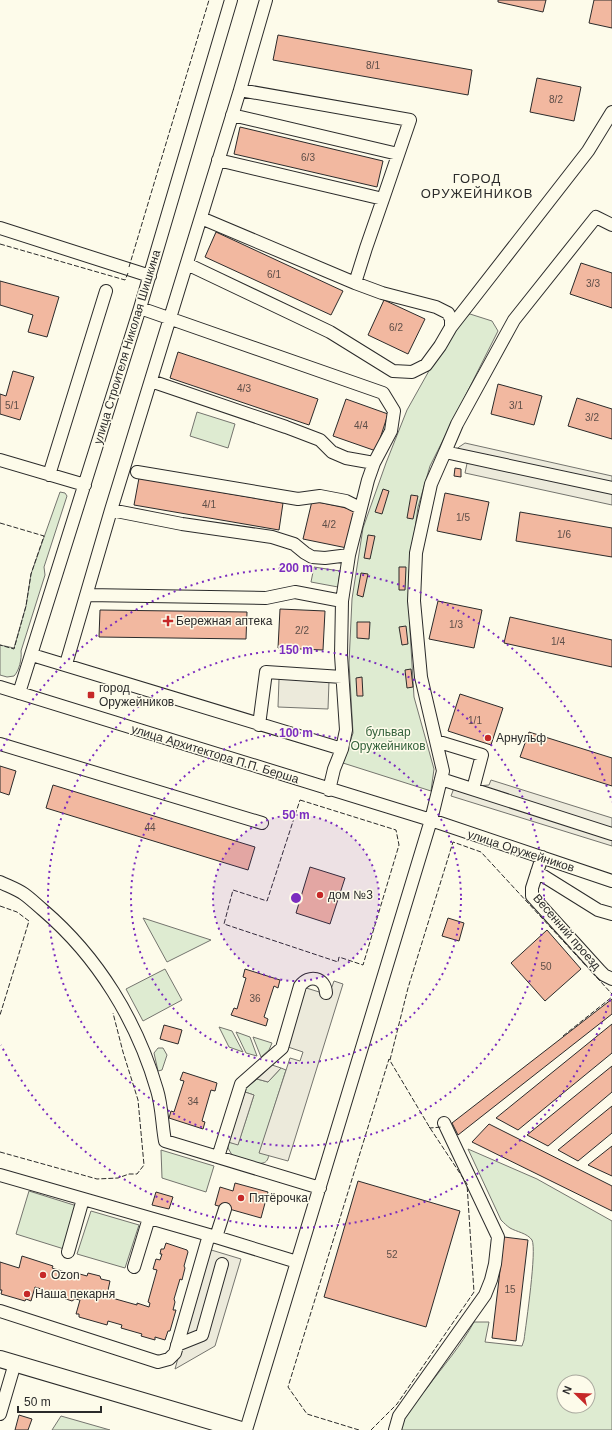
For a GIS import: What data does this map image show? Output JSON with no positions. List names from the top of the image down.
{
  "streets": {
    "street": [
      "улица Строителя Николая Шишкина",
      "улица Архитектора П.П. Берша",
      "улица Оружейников",
      "Весенний проезд"
    ]
  },
  "crossings": [
    ["улица Строителя Николая Шишкина", "улица Архитектора П.П. Берша"],
    ["улица Архитектора П.П. Берша", "улица Оружейников"],
    ["улица Оружейников", "Весенний проезд"]
  ],
  "districts": ["ГОРОД ОРУЖЕЙНИКОВ"],
  "parks": ["бульвар Оружейников"],
  "places": {
    "health": ["Бережная аптека"],
    "transit": ["город Оружейников"],
    "other": [
      "Арнульф",
      "дом №3",
      "Пятёрочка",
      "Ozon",
      "Наша пекарня"
    ]
  },
  "house_numbers": [
    "8/1",
    "8/2",
    "6/3",
    "6/1",
    "3/3",
    "6/2",
    "4/3",
    "5/1",
    "3/1",
    "3/2",
    "4/4",
    "4/1",
    "1/5",
    "4/2",
    "1/6",
    "1/3",
    "2/2",
    "1/4",
    "1/1",
    "44",
    "50",
    "36",
    "34",
    "52",
    "15"
  ],
  "scale_bar": "50 m",
  "north": "top left",
  "rings": [
    "200 m",
    "150 m",
    "100 m",
    "50 m"
  ]
}
